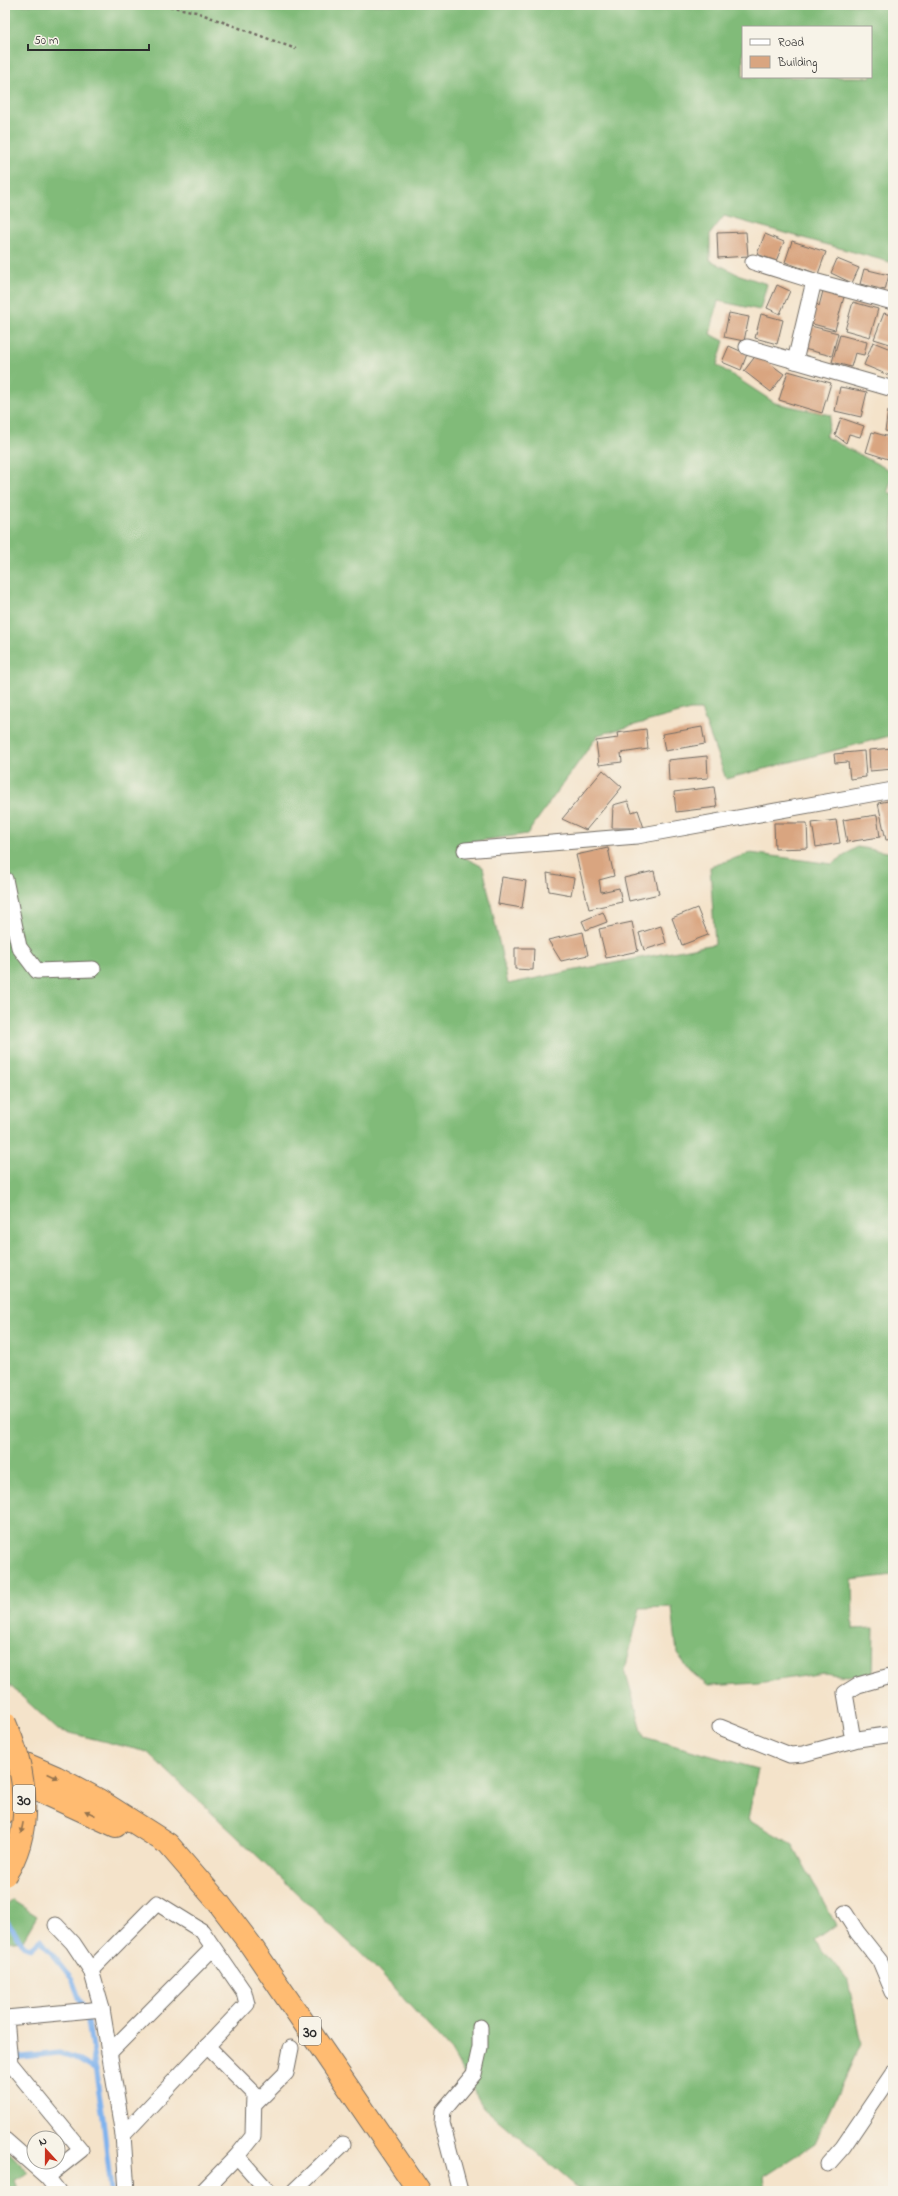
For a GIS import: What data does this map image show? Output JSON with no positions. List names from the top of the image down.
{
  "streets": {
    "highway": ["30"]
  },
  "legend": ["Road", "Building"],
  "scale_bar": "50 m",
  "north": "top"
}
